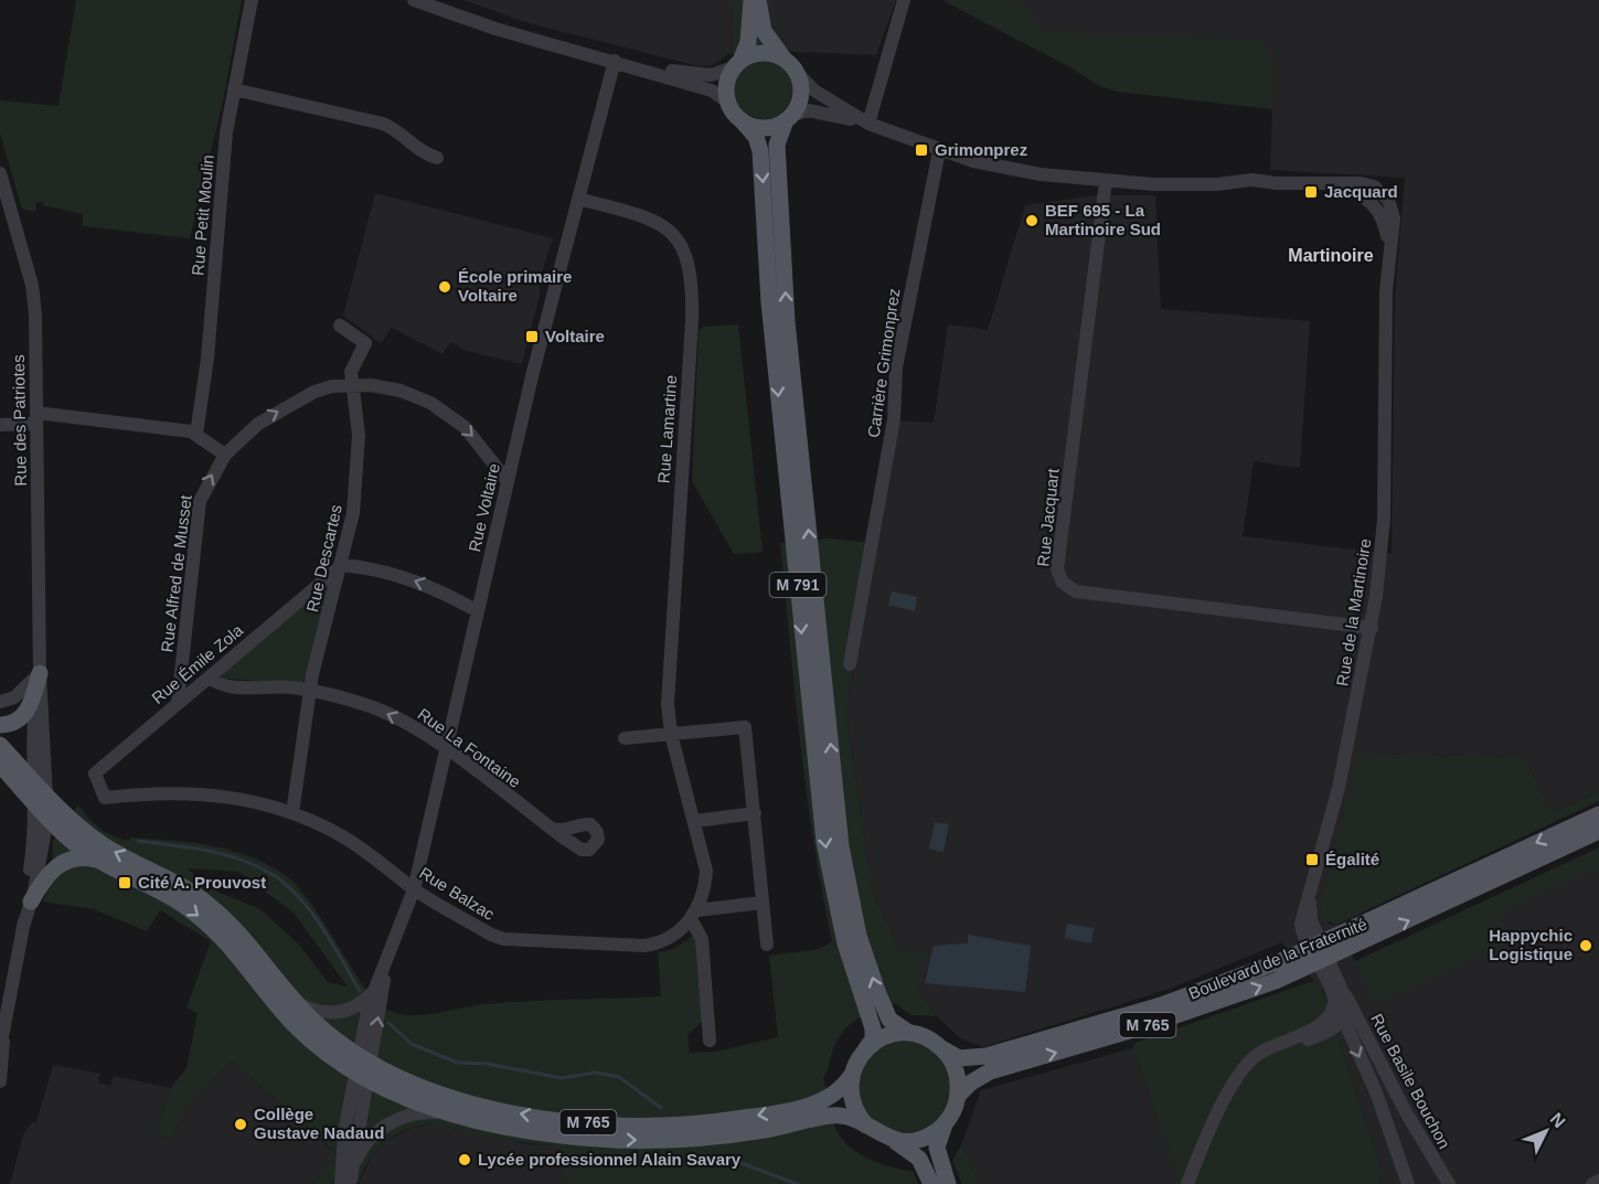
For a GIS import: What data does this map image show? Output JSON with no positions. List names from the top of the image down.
{
  "streets": {
    "main road": ["M 791", "Boulevard de la Fraternité", "M 765"],
    "street": [
      "Rue Petit Moulin",
      "Carrière Grimonprez",
      "Rue des Patriotes",
      "Rue Lamartine",
      "Rue Voltaire",
      "Rue Jacquart",
      "Rue Descartes",
      "Rue Alfred de Musset",
      "Rue de la Martinoire",
      "Rue Émile Zola",
      "Rue La Fontaine",
      "Rue Balzac",
      "Rue Basile Bouchon"
    ]
  },
  "crossings": [
    ["Carrière Grimonprez", "Rue de la Martinoire"],
    ["Rue des Patriotes", "M 765"],
    ["Rue Lamartine", "Rue Voltaire"],
    ["Rue Voltaire", "Rue Alfred de Musset"],
    ["Rue Voltaire", "Rue La Fontaine"],
    ["Rue Voltaire", "Rue Balzac"],
    ["Rue Voltaire", "M 765"],
    ["Rue Jacquart", "Rue de la Martinoire"],
    ["Rue Descartes", "Rue Alfred de Musset"],
    ["Rue Descartes", "Rue Émile Zola"],
    ["Rue Descartes", "Rue La Fontaine"],
    ["Rue Descartes", "Rue Balzac"],
    ["Rue Alfred de Musset", "Rue Émile Zola"],
    ["M 791", "Rue de la Martinoire"],
    ["M 791", "Boulevard de la Fraternité"],
    ["M 791", "M 765"],
    ["Rue de la Martinoire", "Boulevard de la Fraternité"],
    ["Rue de la Martinoire", "Rue Basile Bouchon"],
    ["Rue Émile Zola", "Rue La Fontaine"],
    ["Rue Émile Zola", "Rue Balzac"],
    ["Boulevard de la Fraternité", "M 765"]
  ],
  "one_way": ["Rue La Fontaine"],
  "districts": ["Martinoire"],
  "places": {
    "transit": [
      "Grimonprez",
      "Jacquard",
      "Voltaire",
      "Égalité",
      "Cité A. Prouvost"
    ],
    "other": [
      "BEF 695 - La Martinoire Sud",
      "École primaire Voltaire",
      "Happychic Logistique",
      "Collège Gustave Nadaud",
      "Lycée professionnel Alain Savary"
    ]
  },
  "north": "top right"
}
